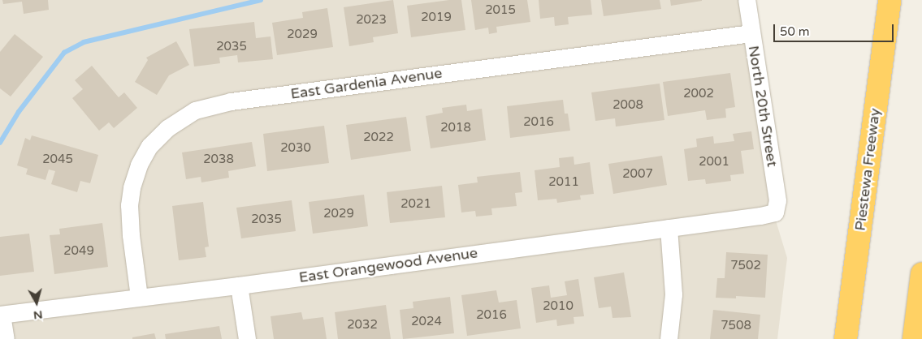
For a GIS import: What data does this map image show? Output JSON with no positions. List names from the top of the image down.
{
  "streets": {
    "highway": ["Piestewa Freeway"],
    "street": ["East Gardenia Avenue", "North 20th Street", "East Orangewood Avenue"]
  },
  "crossings": [
    ["East Gardenia Avenue", "North 20th Street"],
    ["East Gardenia Avenue", "East Orangewood Avenue"],
    ["North 20th Street", "East Orangewood Avenue"]
  ],
  "house_numbers": [
    "2015",
    "2019",
    "2023",
    "2029",
    "2035",
    "2002",
    "2008",
    "2016",
    "2018",
    "2022",
    "2030",
    "2045",
    "2038",
    "2001",
    "2007",
    "2011",
    "2021",
    "2029",
    "2035",
    "2049",
    "7502",
    "2010",
    "2016",
    "2024",
    "2032",
    "7508"
  ],
  "scale_bar": "50 m",
  "north": "bottom"
}
